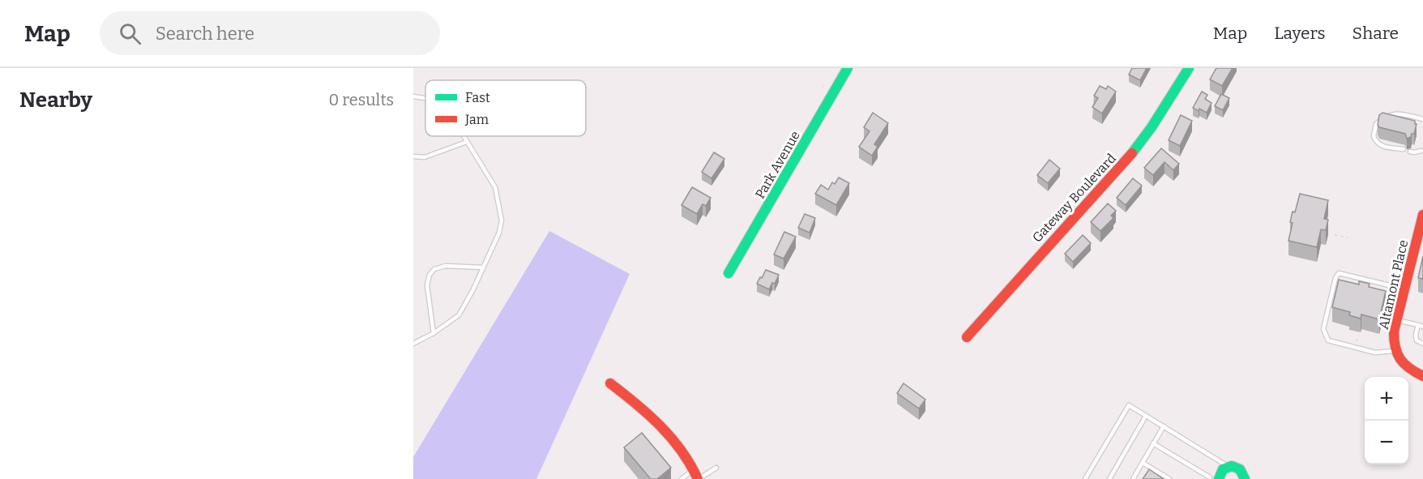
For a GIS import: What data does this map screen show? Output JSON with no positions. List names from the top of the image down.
{
  "streets": {
    "street": ["Park Avenue", "Gateway Boulevard", "Altamont Place"]
  },
  "legend": ["Fast", "Jam"],
  "page": {
    "header": "Map",
    "search": "Search here",
    "nav": ["Map", "Layers", "Share"],
    "heading": ["Nearby", "0 results"],
    "map_buttons": ["+", "−"]
  }
}
